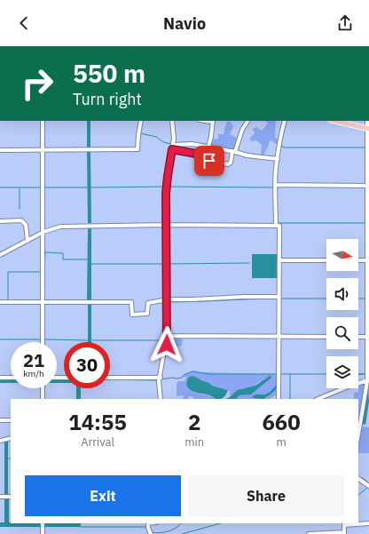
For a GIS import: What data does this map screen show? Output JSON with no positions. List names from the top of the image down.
{
  "north": "right",
  "page": {
    "header": "Navio",
    "turn": ["550 m", "Turn right"],
    "speed": "21 km/h",
    "limit": "30",
    "eta": [
      "14:55",
      "Arrival",
      "2",
      "min",
      "660",
      "m"
    ],
    "buttons": ["Exit", "Share"]
  }
}
